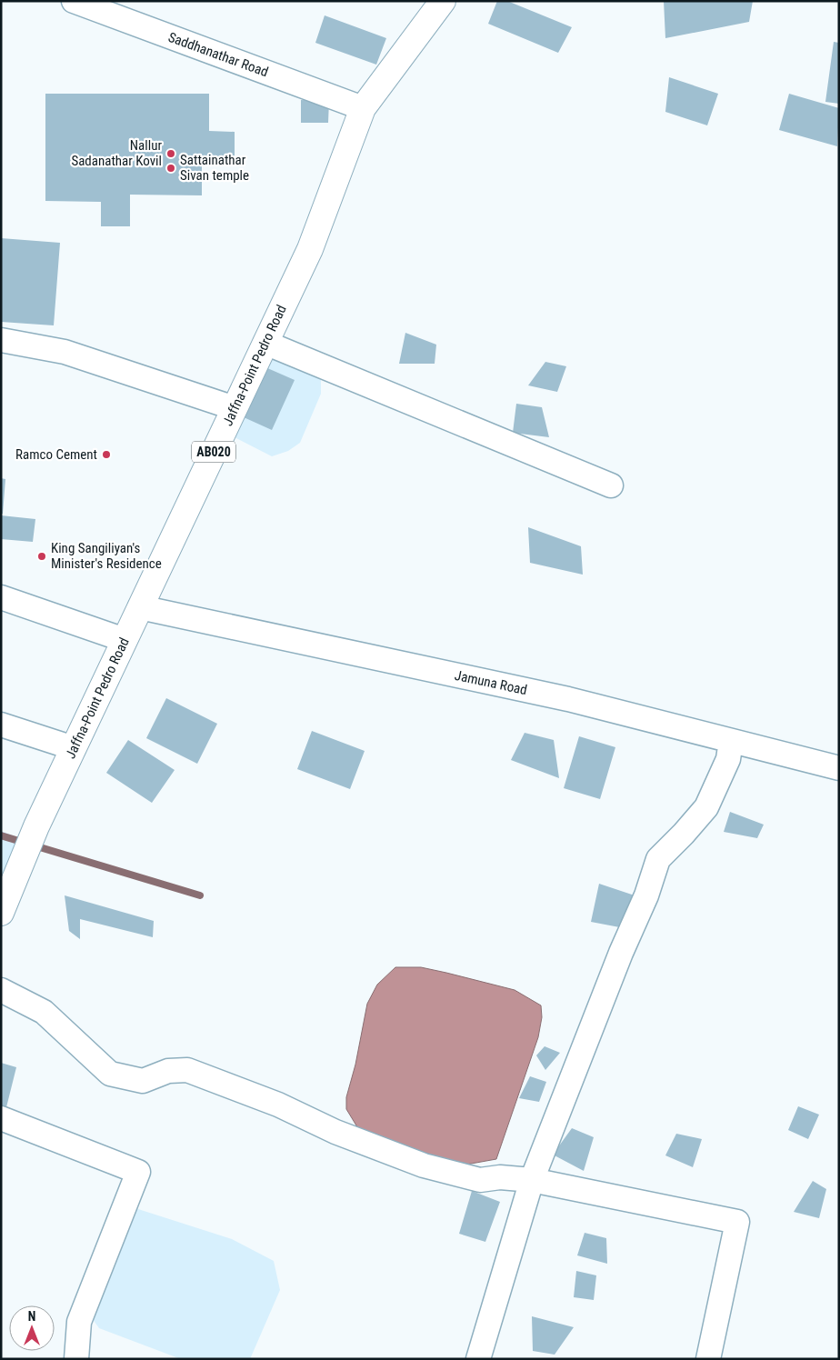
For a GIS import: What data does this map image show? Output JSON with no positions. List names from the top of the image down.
{
  "streets": {
    "main road": ["Jaffna-Point Pedro Road", "AB020"],
    "street": ["Saddhanathar Road", "Jamuna Road"]
  },
  "crossings": [
    ["Saddhanathar Road", "Jaffna-Point Pedro Road"],
    ["Jaffna-Point Pedro Road", "Jamuna Road"]
  ],
  "places": [
    "Nallur Sadanathar Kovil",
    "Sattainathar Sivan temple",
    "Ramco Cement",
    "King Sangiliyan's Minister's Residence"
  ],
  "north": "top"
}
